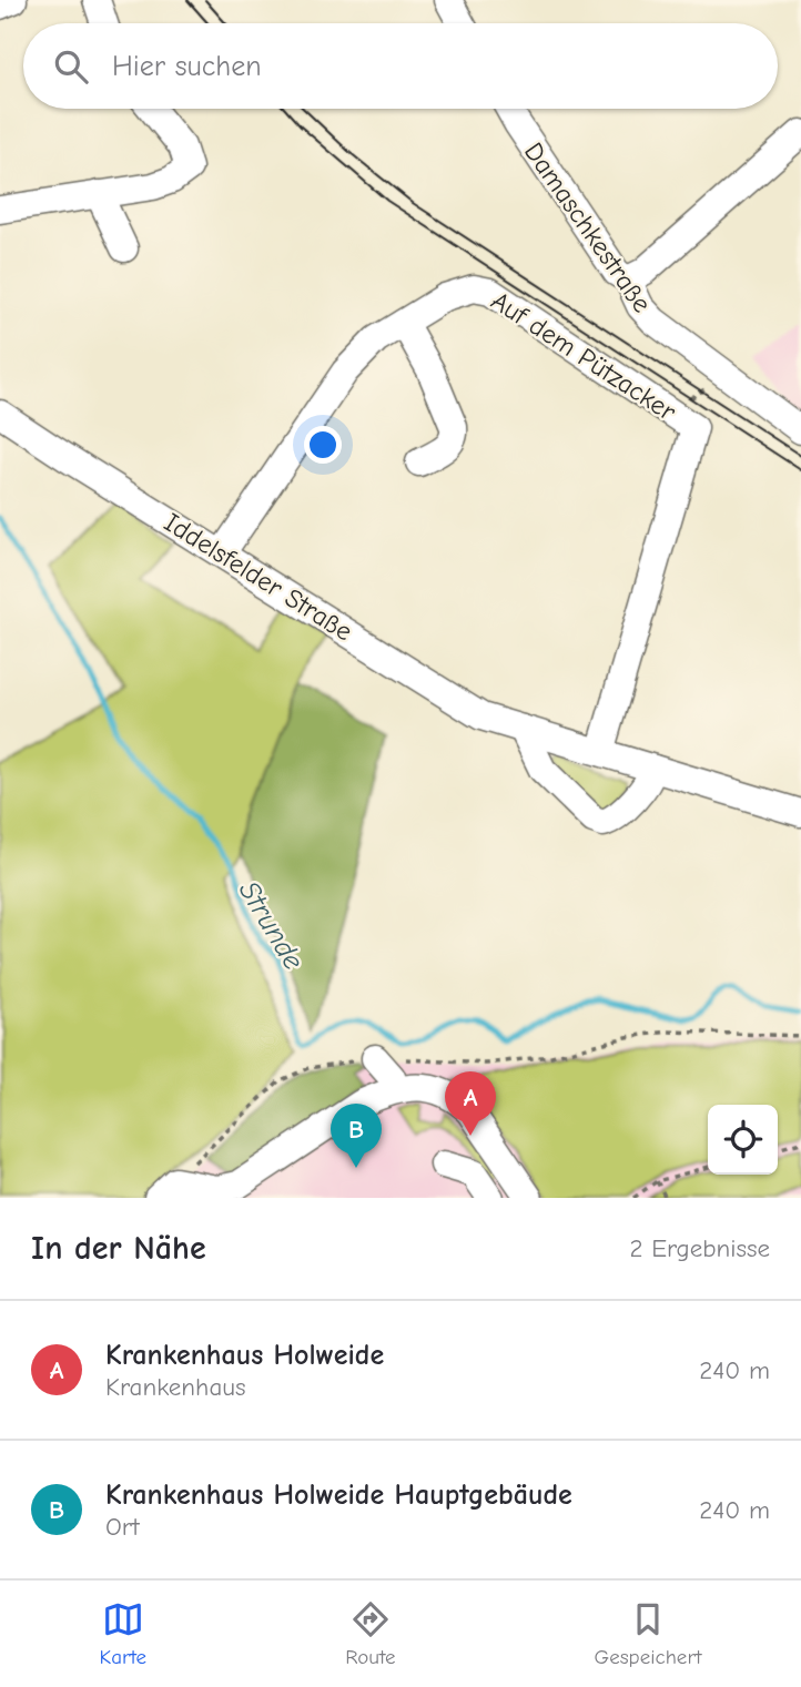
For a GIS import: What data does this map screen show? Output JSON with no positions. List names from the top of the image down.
{
  "streets": {
    "street": ["Damaschkestraße", "Auf dem Pützacker", "Iddelsfelder Straße"]
  },
  "crossings": [
    ["Auf dem Pützacker", "Iddelsfelder Straße"]
  ],
  "water": ["Strunde"],
  "page": {
    "search": "Hier suchen",
    "pins": ["A", "B"],
    "heading": ["In der Nähe", "2 Ergebnisse"],
    "list": [
      {
        "mark": "A",
        "name": "Krankenhaus Holweide",
        "note": "Krankenhaus",
        "value": "240 m"
      },
      {
        "mark": "B",
        "name": "Krankenhaus Holweide Hauptgebäude",
        "note": "Ort",
        "value": "240 m"
      }
    ],
    "nav": ["Karte", "Route", "Gespeichert"]
  }
}
